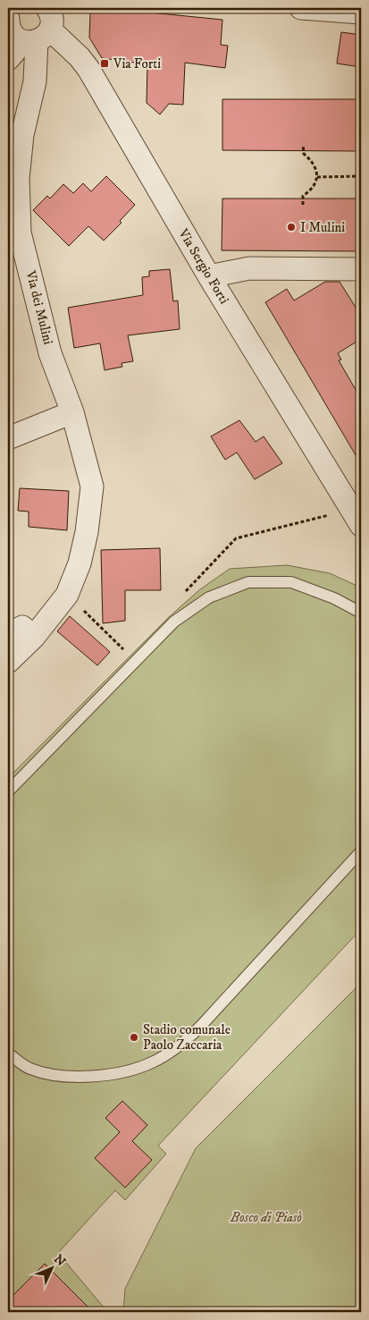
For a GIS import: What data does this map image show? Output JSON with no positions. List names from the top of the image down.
{
  "streets": {
    "street": ["Via Sergio Forti", "Via dei Mulini"]
  },
  "crossings": [
    ["Via Sergio Forti", "Via dei Mulini"]
  ],
  "parks": ["Bosco di Piasò"],
  "places": {
    "transit": ["Via Forti"],
    "other": ["I Mulini", "Stadio comunale Paolo Zaccaria"]
  },
  "north": "top right"
}
